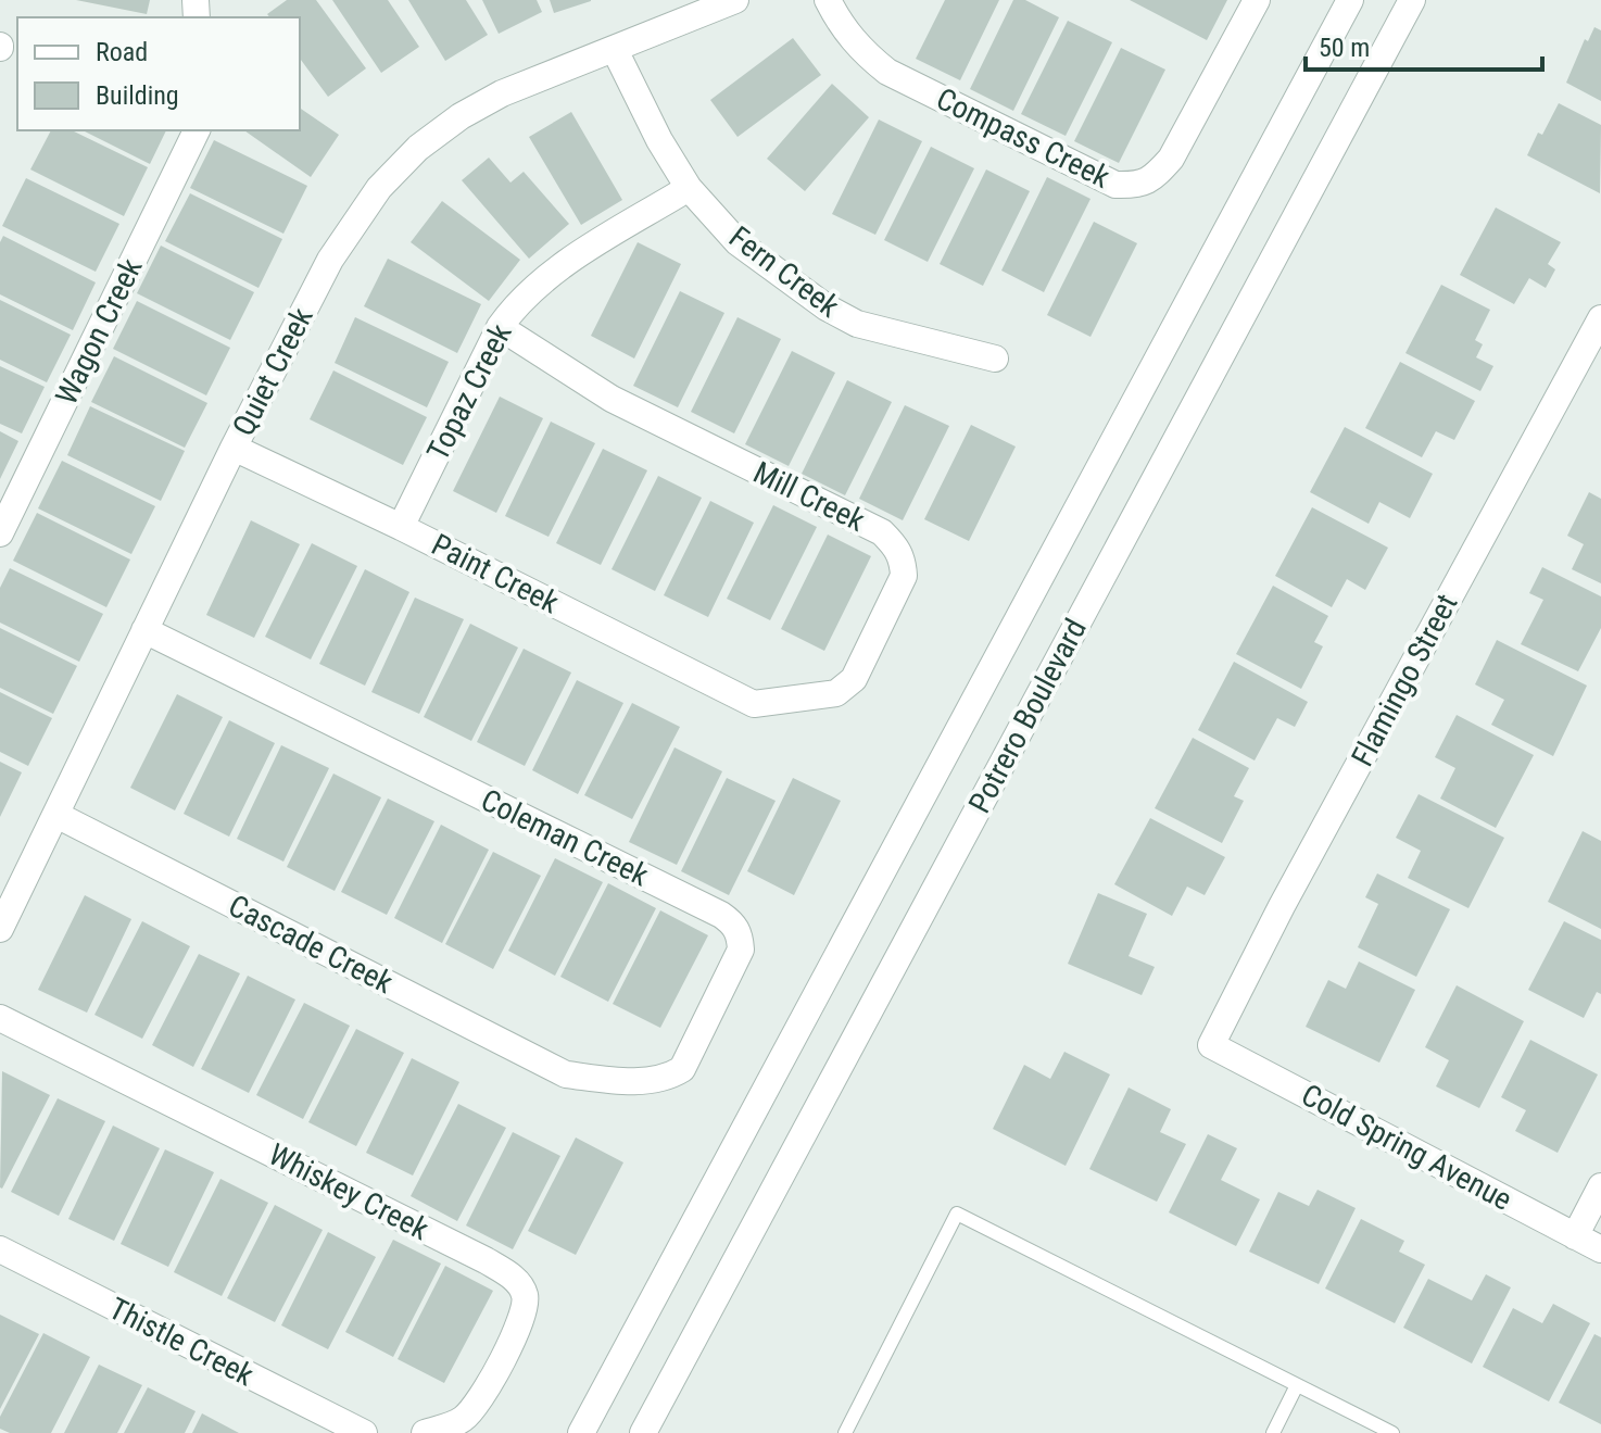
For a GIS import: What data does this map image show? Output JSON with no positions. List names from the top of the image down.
{
  "streets": {
    "street": [
      "Compass Creek",
      "Fern Creek",
      "Wagon Creek",
      "Quiet Creek",
      "Topaz Creek",
      "Mill Creek",
      "Paint Creek",
      "Flamingo Street",
      "Potrero Boulevard",
      "Coleman Creek",
      "Cascade Creek",
      "Cold Spring Avenue",
      "Whiskey Creek",
      "Thistle Creek"
    ]
  },
  "crossings": [
    ["Fern Creek", "Quiet Creek"],
    ["Fern Creek", "Topaz Creek"],
    ["Quiet Creek", "Paint Creek"],
    ["Quiet Creek", "Coleman Creek"],
    ["Quiet Creek", "Cascade Creek"],
    ["Topaz Creek", "Mill Creek"],
    ["Topaz Creek", "Paint Creek"],
    ["Mill Creek", "Paint Creek"],
    ["Flamingo Street", "Cold Spring Avenue"],
    ["Coleman Creek", "Cascade Creek"]
  ],
  "legend": ["Road", "Building"],
  "scale_bar": "50 m"
}
